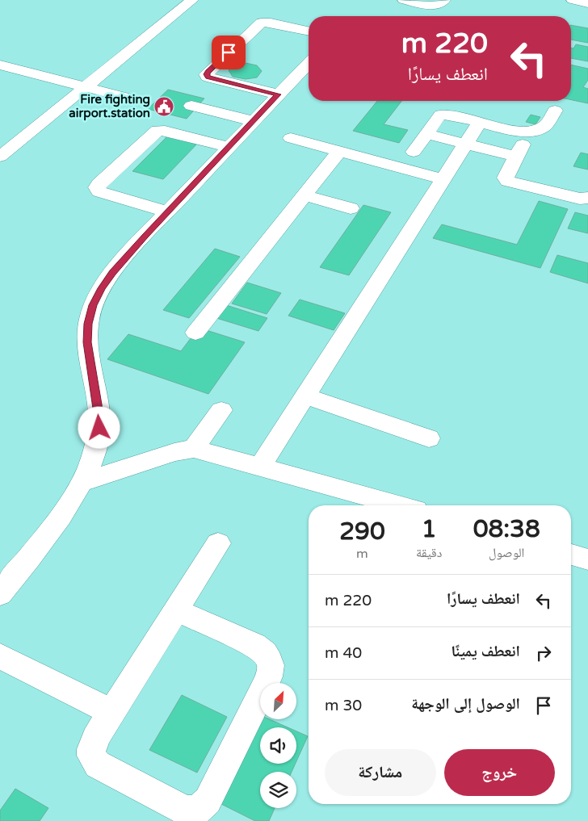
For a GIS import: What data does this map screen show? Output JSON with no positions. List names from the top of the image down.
{
  "places": {
    "public building": ["Fire fighting airport.station"]
  },
  "north": "top right",
  "page": {
    "turn": ["220 m", "انعطف يسارًا"],
    "eta": [
      "08:38",
      "الوصول",
      "1",
      "دقيقة",
      "290",
      "m"
    ],
    "list": [
      {
        "name": "انعطف يسارًا",
        "value": "220 m"
      },
      {
        "name": "انعطف يمينًا",
        "value": "40 m"
      },
      {
        "name": "الوصول إلى الوجهة",
        "value": "30 m"
      }
    ],
    "buttons": ["خروج", "مشاركة"]
  }
}
